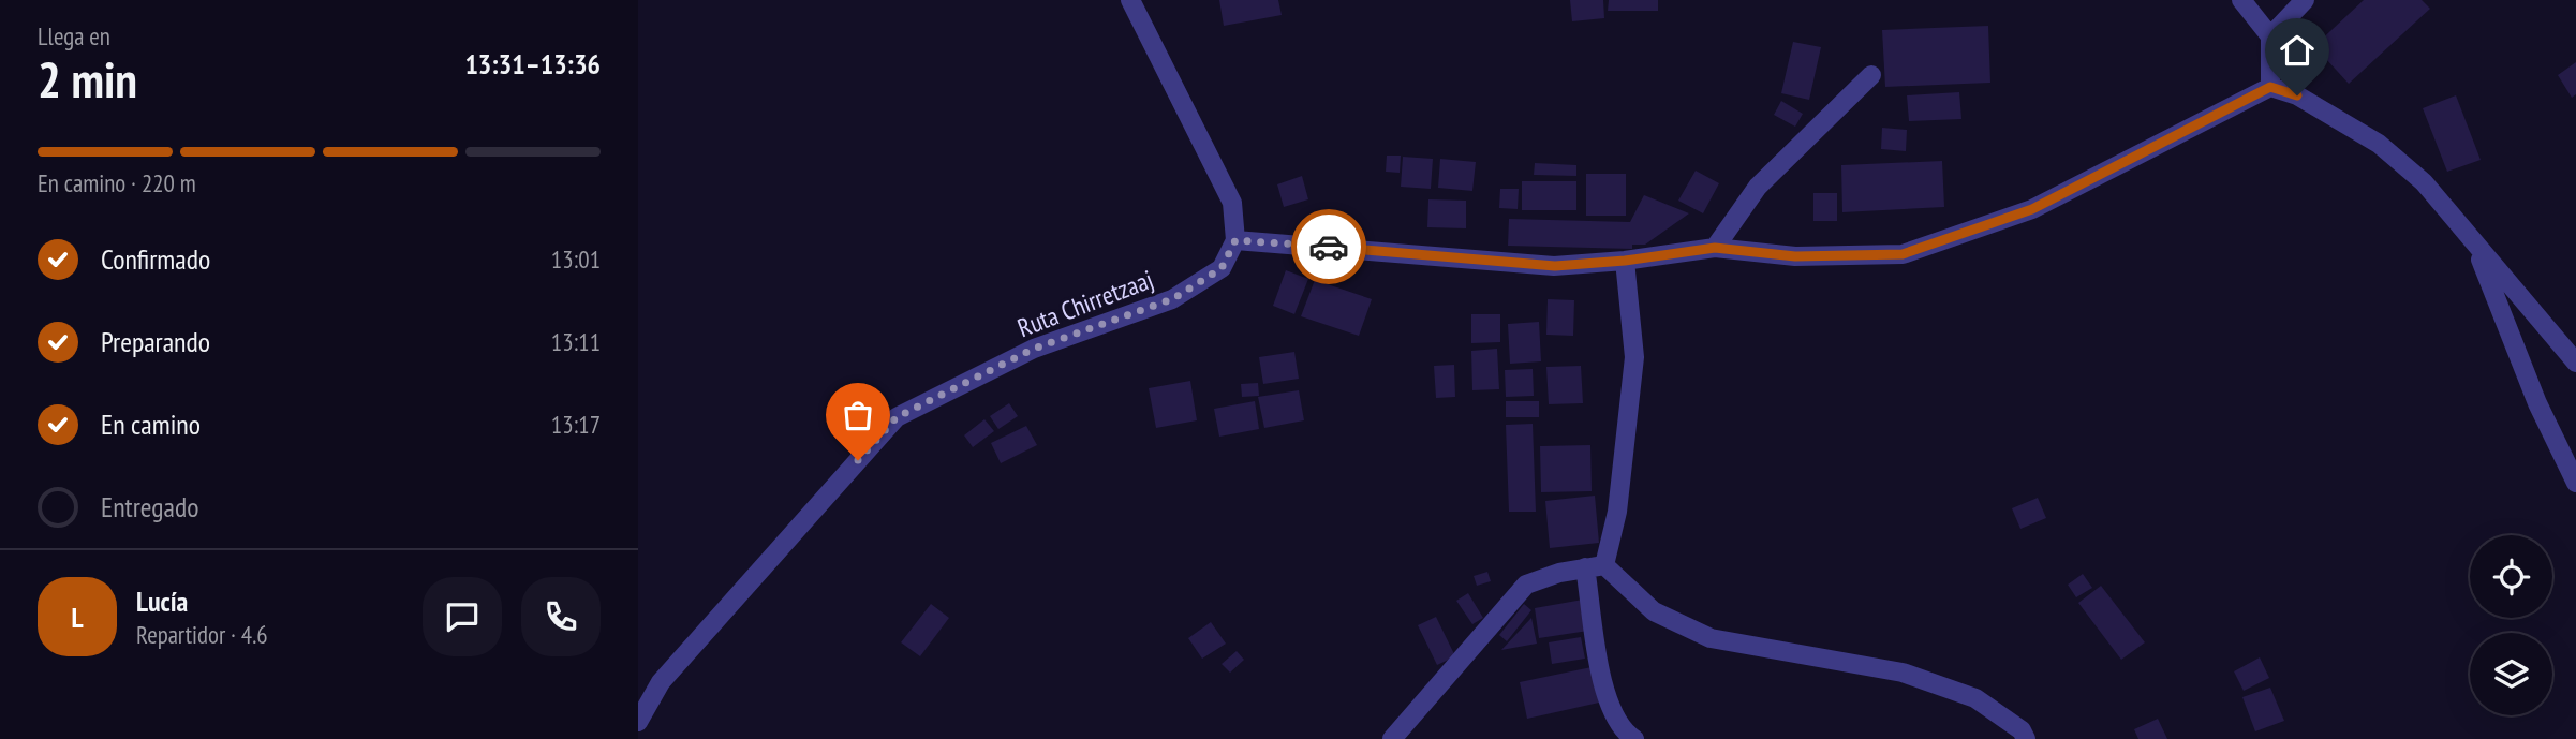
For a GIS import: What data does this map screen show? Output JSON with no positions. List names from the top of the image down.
{
  "streets": {
    "street": ["Ruta Chirretzaaj"]
  },
  "page": {
    "heading": ["2 min", "Llega en", "13:31–13:36"],
    "panel": ["Lucía", "Repartidor · 4.6"],
    "bar": "En camino · 220 m",
    "list": [
      ["Confirmado", "13:01"],
      ["Preparando", "13:11"],
      ["En camino", "13:17"],
      "Entregado"
    ],
    "round": "L"
  }
}
